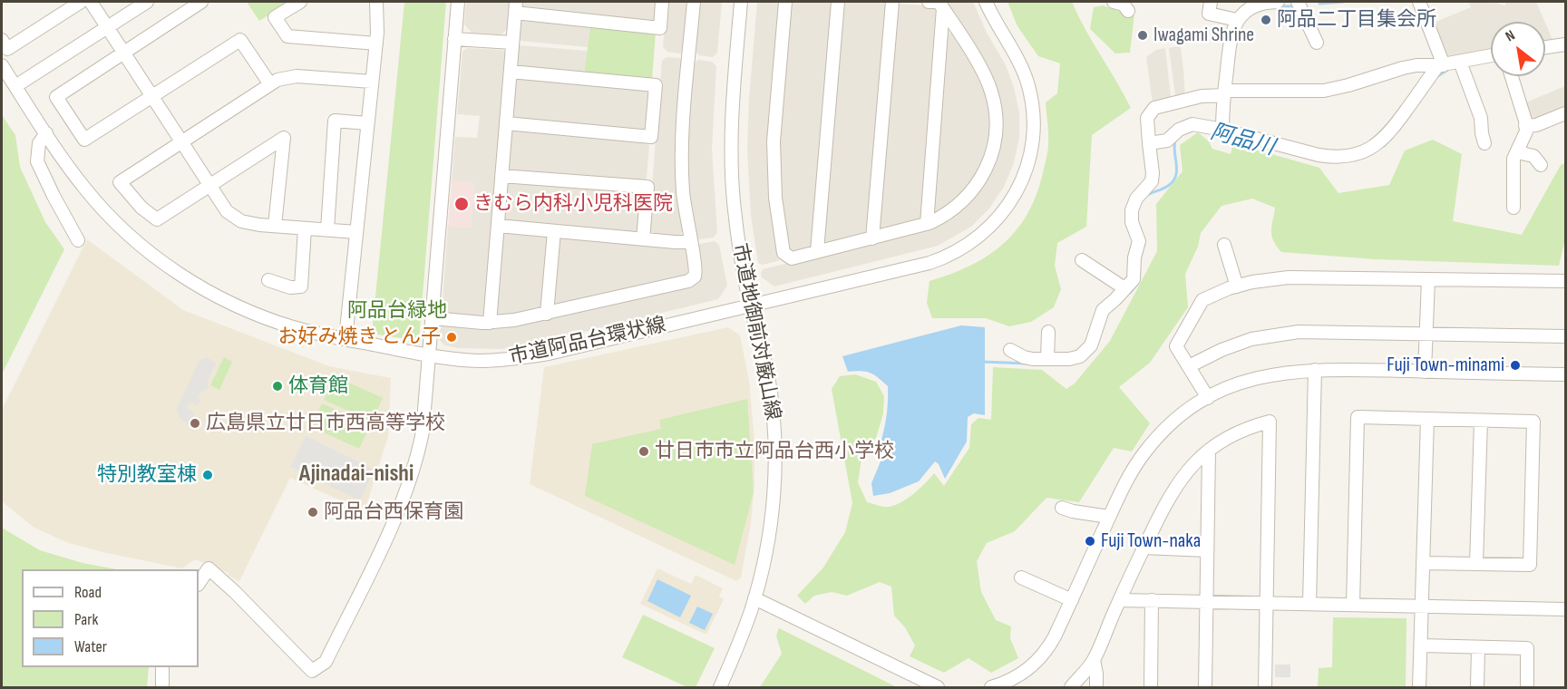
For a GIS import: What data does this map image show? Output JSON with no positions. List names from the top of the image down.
{
  "streets": {
    "street": ["市道地御前対厳山線", "市道阿品台環状線"]
  },
  "crossings": [
    ["市道地御前対厳山線", "市道阿品台環状線"]
  ],
  "districts": ["Ajinadai-nishi"],
  "water": ["阿品川"],
  "parks": ["阿品台緑地"],
  "places": [
    "阿品二丁目集会所",
    "Iwagami Shrine",
    "きむら内科小児科医院",
    "お好み焼き とん子",
    "Fuji Town-minami",
    "体育館",
    "広島県立廿日市西高等学校",
    "廿日市市立阿品台西小学校",
    "特別教室棟",
    "阿品台西保育園",
    "Fuji Town-naka"
  ],
  "legend": ["Road", "Park", "Water"],
  "north": "top left"
}
